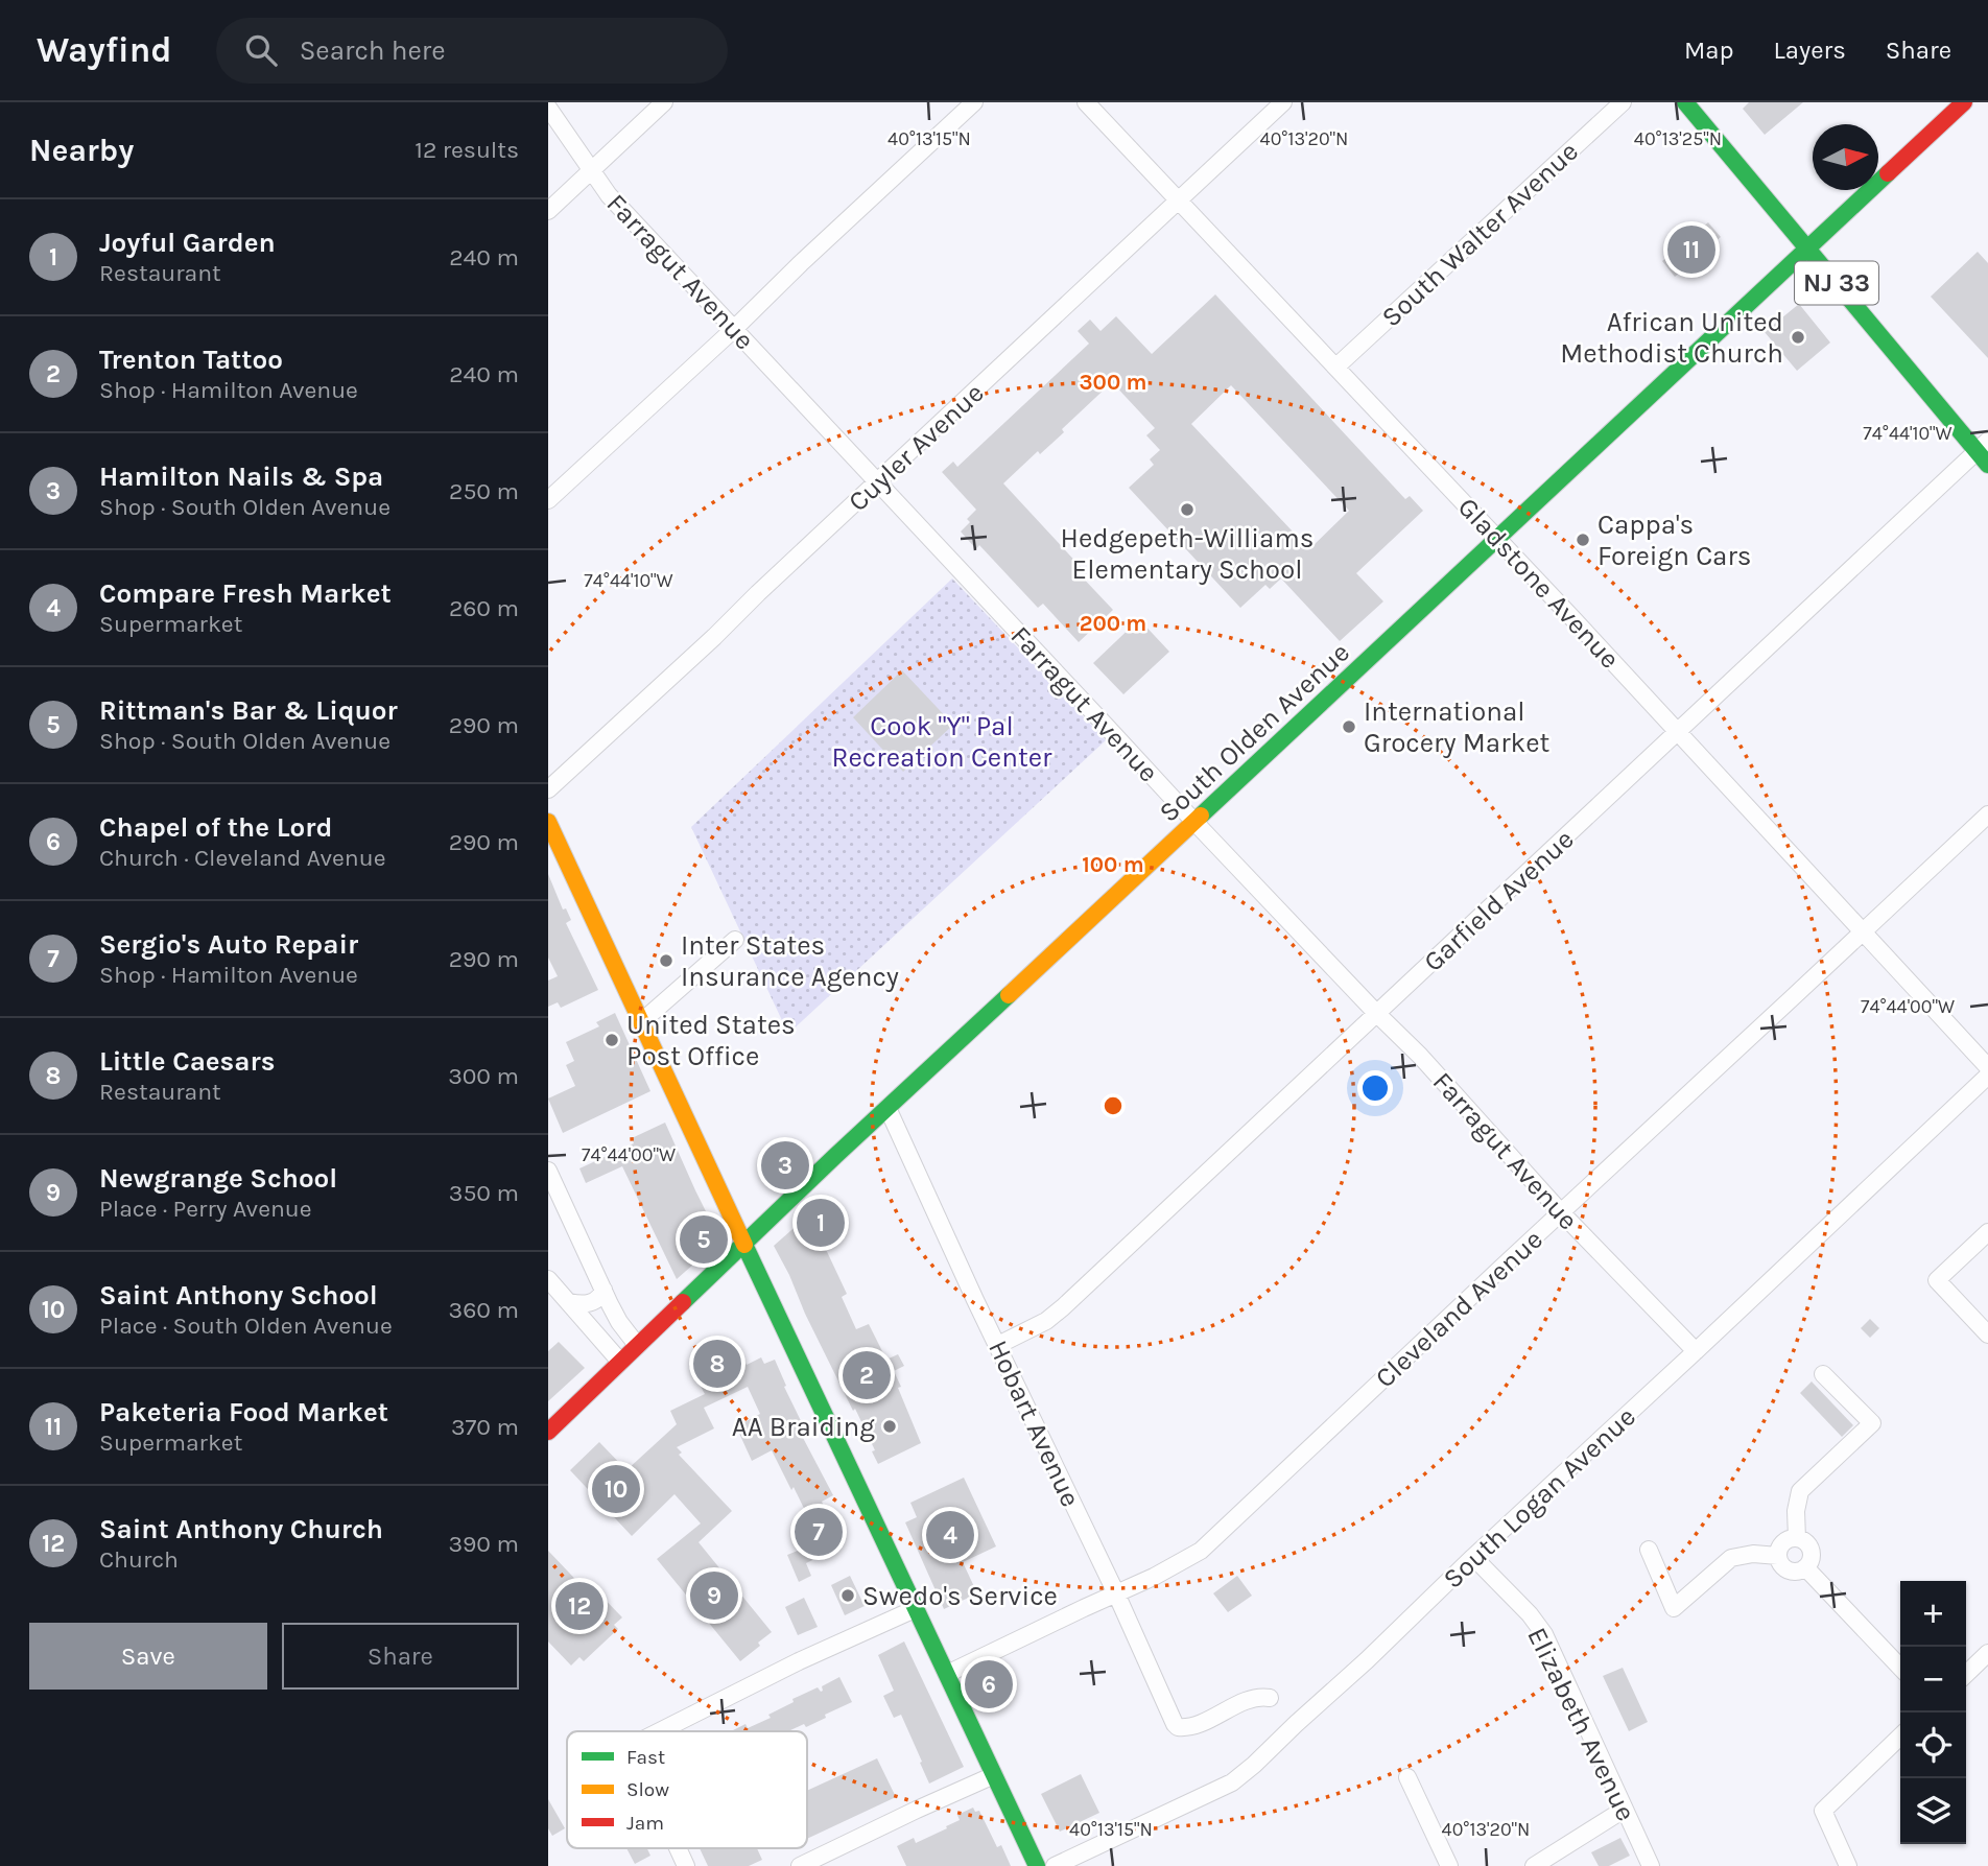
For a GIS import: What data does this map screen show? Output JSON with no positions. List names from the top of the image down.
{
  "streets": {
    "main road": ["NJ 33", "South Olden Avenue"],
    "street": [
      "South Walter Avenue",
      "Farragut Avenue",
      "Cuyler Avenue",
      "Gladstone Avenue",
      "Garfield Avenue",
      "Cleveland Avenue",
      "Hobart Avenue",
      "South Logan Avenue",
      "Elizabeth Avenue"
    ]
  },
  "crossings": [
    ["South Walter Avenue", "Gladstone Avenue"],
    ["Farragut Avenue", "Cuyler Avenue"],
    ["Farragut Avenue", "South Olden Avenue"],
    ["Farragut Avenue", "Garfield Avenue"],
    ["Farragut Avenue", "Cleveland Avenue"],
    ["Farragut Avenue", "South Logan Avenue"],
    ["NJ 33", "South Olden Avenue"],
    ["NJ 33", "Garfield Avenue"],
    ["Cuyler Avenue", "Gladstone Avenue"],
    ["Gladstone Avenue", "South Olden Avenue"],
    ["Gladstone Avenue", "Garfield Avenue"],
    ["Gladstone Avenue", "Cleveland Avenue"],
    ["South Olden Avenue", "Hobart Avenue"],
    ["Garfield Avenue", "Hobart Avenue"],
    ["Cleveland Avenue", "Hobart Avenue"],
    ["South Logan Avenue", "Elizabeth Avenue"]
  ],
  "parks": ["Cook \"Y\" Pal Recreation Center"],
  "places": [
    "African United Methodist Church",
    "Hedgepeth-Williams Elementary School",
    "Cappa's Foreign Cars",
    "International Grocery Market",
    "Inter States Insurance Agency",
    "United States Post Office",
    "AA Braiding",
    "Swedo's Service"
  ],
  "legend": ["Fast", "Slow", "Jam"],
  "north": "right",
  "page": {
    "header": "Wayfind",
    "search": "Search here",
    "nav": ["Map", "Layers", "Share"],
    "heading": ["Nearby", "12 results"],
    "list": [
      {
        "mark": "1",
        "name": "Joyful Garden",
        "note": "Restaurant",
        "value": "240 m"
      },
      {
        "mark": "2",
        "name": "Trenton Tattoo",
        "note": "Shop · Hamilton Avenue",
        "value": "240 m"
      },
      {
        "mark": "3",
        "name": "Hamilton Nails & Spa",
        "note": "Shop · South Olden Avenue",
        "value": "250 m"
      },
      {
        "mark": "4",
        "name": "Compare Fresh Market",
        "note": "Supermarket",
        "value": "260 m"
      },
      {
        "mark": "5",
        "name": "Rittman's Bar & Liquor",
        "note": "Shop · South Olden Avenue",
        "value": "290 m"
      },
      {
        "mark": "6",
        "name": "Chapel of the Lord",
        "note": "Church · Cleveland Avenue",
        "value": "290 m"
      },
      {
        "mark": "7",
        "name": "Sergio's Auto Repair",
        "note": "Shop · Hamilton Avenue",
        "value": "290 m"
      },
      {
        "mark": "8",
        "name": "Little Caesars",
        "note": "Restaurant",
        "value": "300 m"
      },
      {
        "mark": "9",
        "name": "Newgrange School",
        "note": "Place · Perry Avenue",
        "value": "350 m"
      },
      {
        "mark": "10",
        "name": "Saint Anthony School",
        "note": "Place · South Olden Avenue",
        "value": "360 m"
      },
      {
        "mark": "11",
        "name": "Paketeria Food Market",
        "note": "Supermarket",
        "value": "370 m"
      },
      {
        "mark": "12",
        "name": "Saint Anthony Church",
        "note": "Church",
        "value": "390 m"
      }
    ],
    "pins": [
      "11",
      "3",
      "1",
      "5",
      "8",
      "2",
      "10",
      "7",
      "4",
      "9",
      "12",
      "6"
    ],
    "map_buttons": ["+", "−"],
    "buttons": ["Save", "Share"]
  },
  "coordinates": [
    "40°13'15\"N",
    "40°13'20\"N",
    "40°13'25\"N",
    "74°44'10\"W",
    "74°44'00\"W"
  ],
  "rings": ["300 m", "200 m", "100 m"]
}
